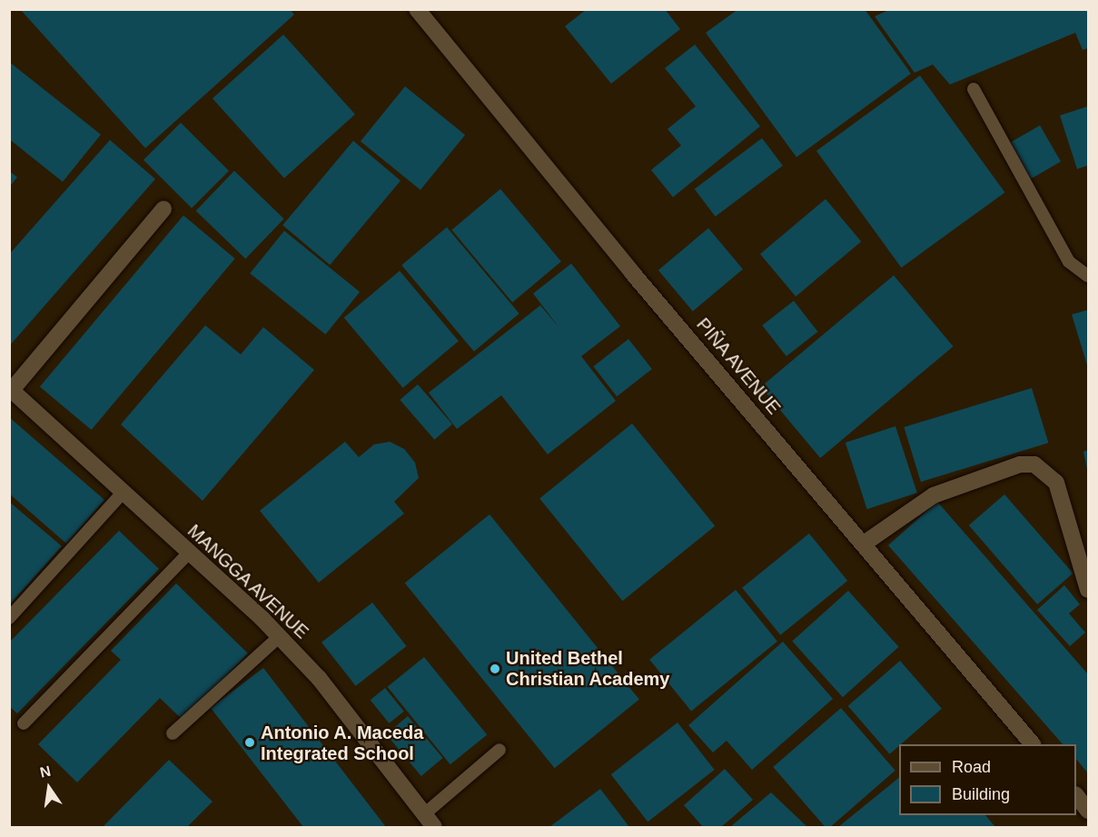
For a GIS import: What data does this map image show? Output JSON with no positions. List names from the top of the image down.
{
  "streets": {
    "street": ["PIÑA AVENUE", "MANGGA AVENUE"]
  },
  "places": ["United Bethel Christian Academy", "Antonio A. Maceda Integrated School"],
  "legend": ["Road", "Building"],
  "north": "top"
}
